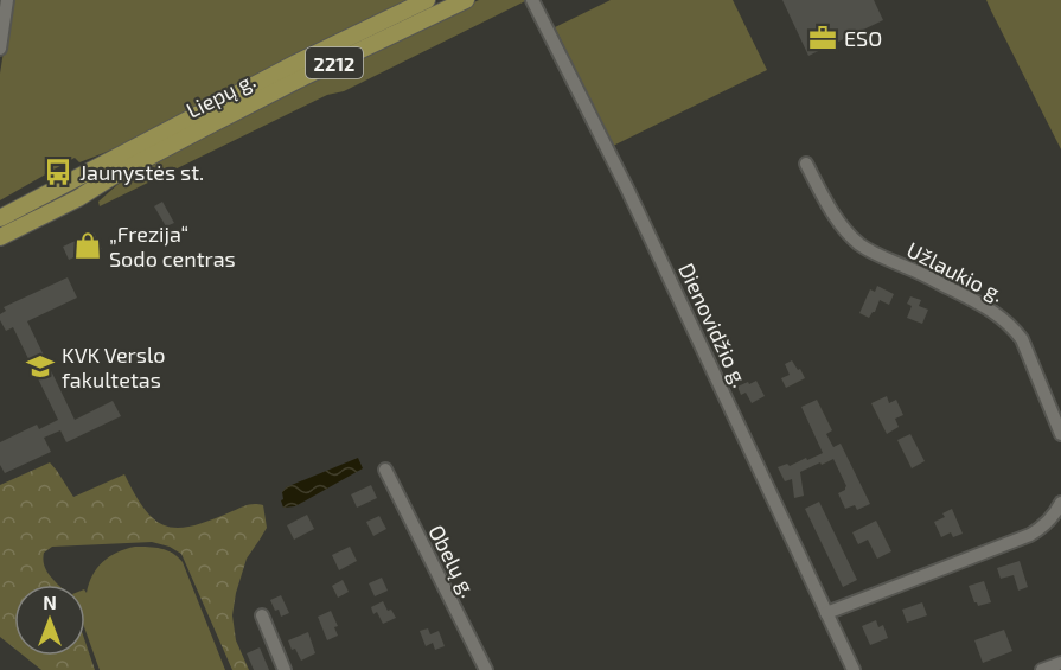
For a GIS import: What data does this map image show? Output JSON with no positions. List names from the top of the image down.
{
  "streets": {
    "main road": ["2212", "Liepų g."],
    "street": ["Užlaukio g.", "Dienovidžio g.", "Obelų g."]
  },
  "places": {
    "office": ["ESO"],
    "bus stop": ["Jaunystės st."],
    "shop": ["„Frezija“ Sodo centras"],
    "school or university": ["KVK Verslo fakultetas"]
  },
  "north": "top"
}
